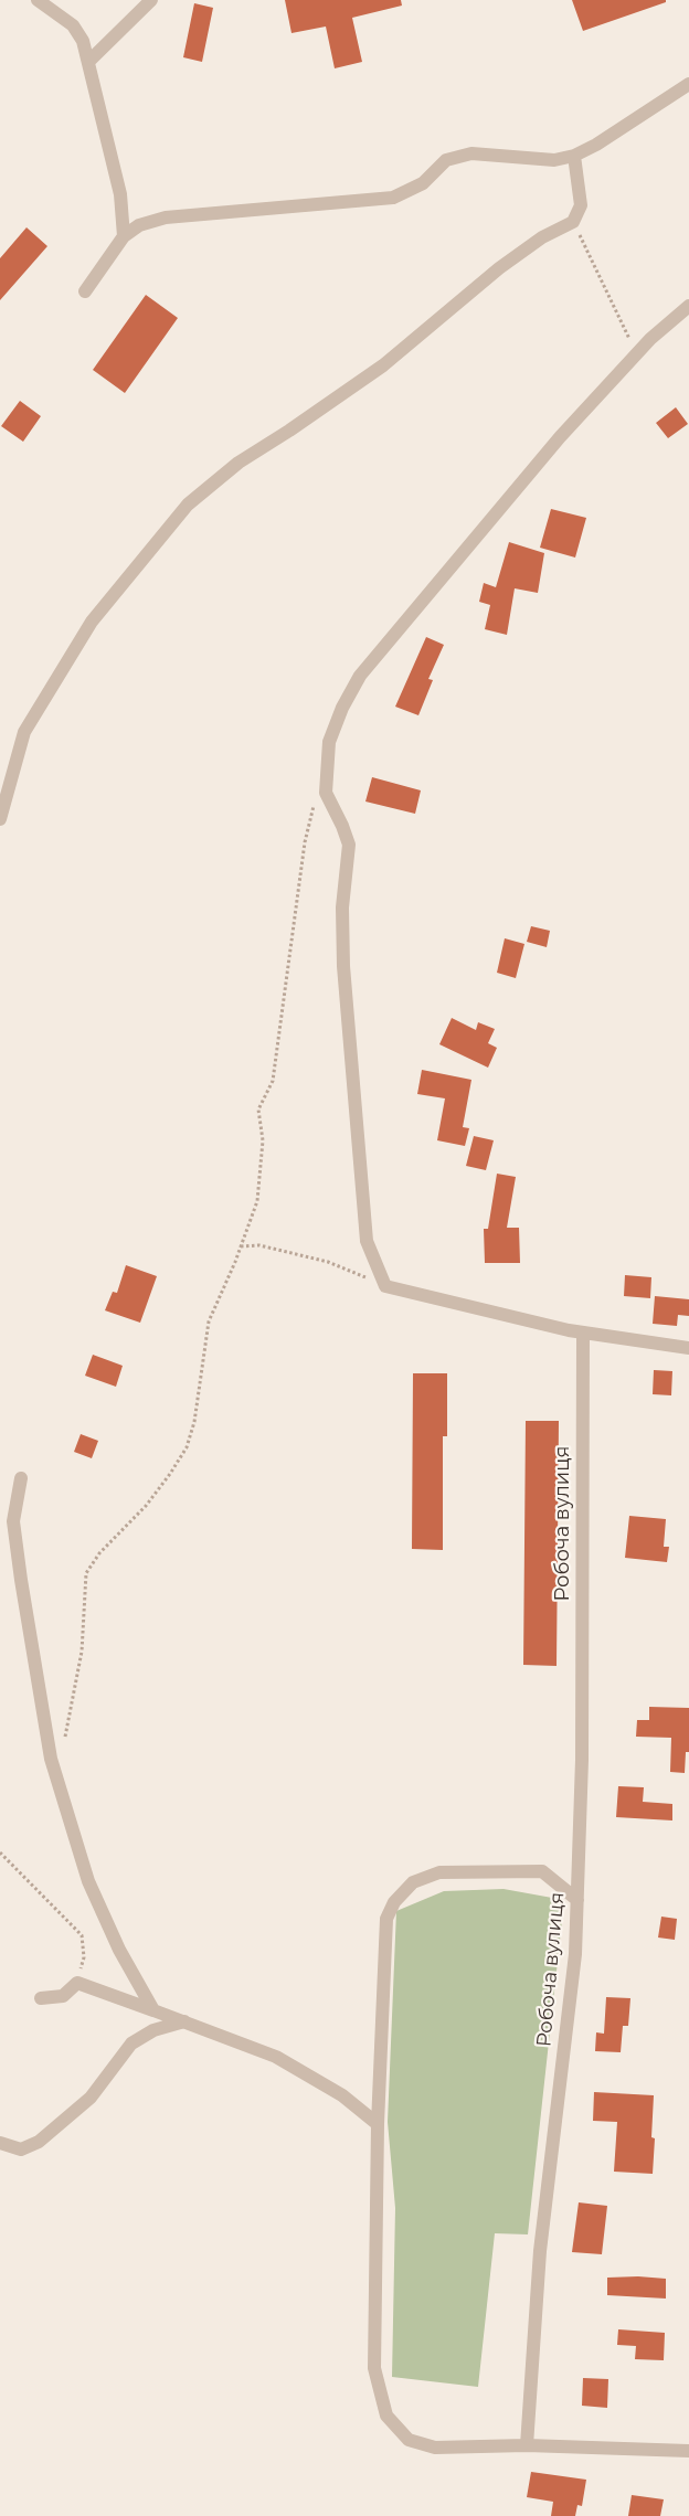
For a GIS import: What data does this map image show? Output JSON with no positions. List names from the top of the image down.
{
  "streets": {
    "street": ["Робоча вулиця"]
  }
}
